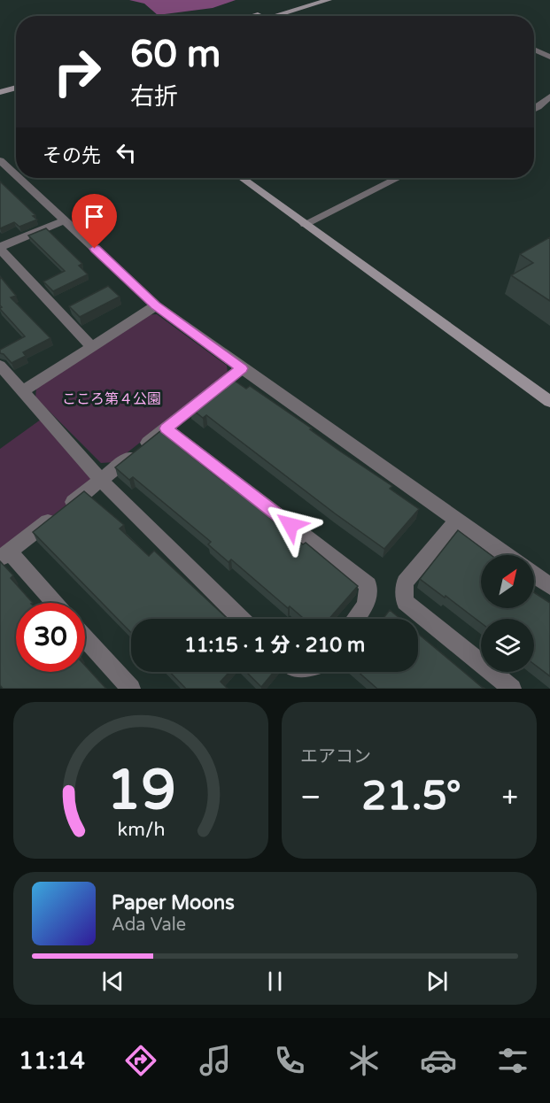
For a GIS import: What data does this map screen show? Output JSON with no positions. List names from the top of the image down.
{
  "parks": ["こころ第４公園"],
  "north": "top right",
  "page": {
    "turn": ["60 m", "右折"],
    "then": "その先",
    "limit": "30",
    "trip": "11:15 · 1 分 · 210 m",
    "tile": "エアコン",
    "heat": ["−", "21.5°", "+"],
    "song": ["Paper Moons", "Ada Vale"],
    "tabs": "11:14",
    "gauge": ["19", "km/h"]
  }
}
